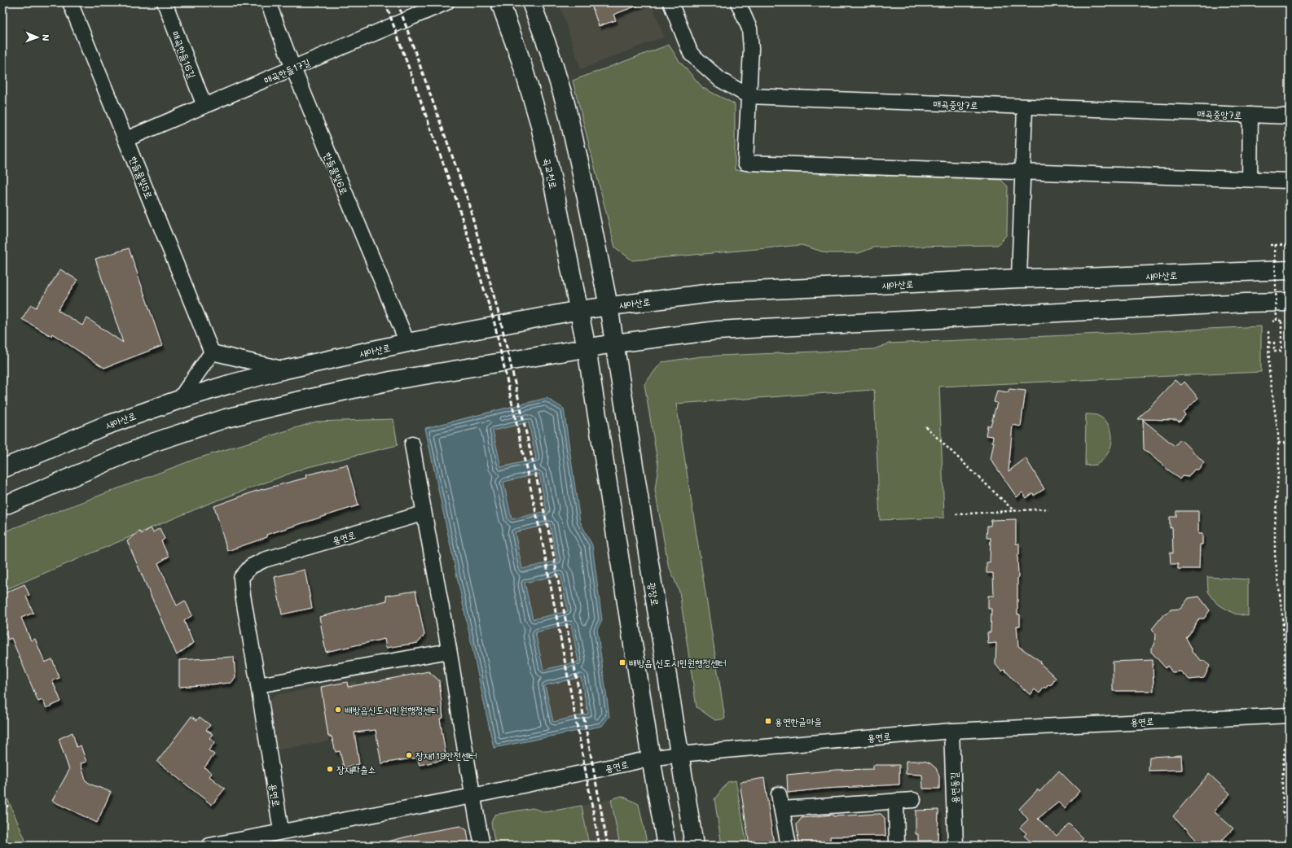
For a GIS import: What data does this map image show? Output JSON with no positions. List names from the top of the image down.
{
  "streets": {
    "main road": ["곡교천로", "새아산로", "광장로"],
    "street": [
      "매곡한들16길",
      "매곡한들17길",
      "매곡중앙7로",
      "한들물빛6로",
      "한들물빛5로",
      "용연로",
      "용연동길"
    ]
  },
  "crossings": [
    ["매곡한들16길", "매곡한들17길"],
    ["매곡한들17길", "한들물빛6로"],
    ["매곡한들17길", "한들물빛5로"],
    ["한들물빛6로", "새아산로"],
    ["곡교천로", "새아산로"],
    ["용연로", "광장로"],
    ["용연로", "용연동길"]
  ],
  "places": {
    "transit": ["배방읍 신도시민원행정센터", "용연한글마을"],
    "other": ["배방읍신도시민원행정센터", "장재119안전센터", "장재파출소"]
  },
  "north": "right"
}
